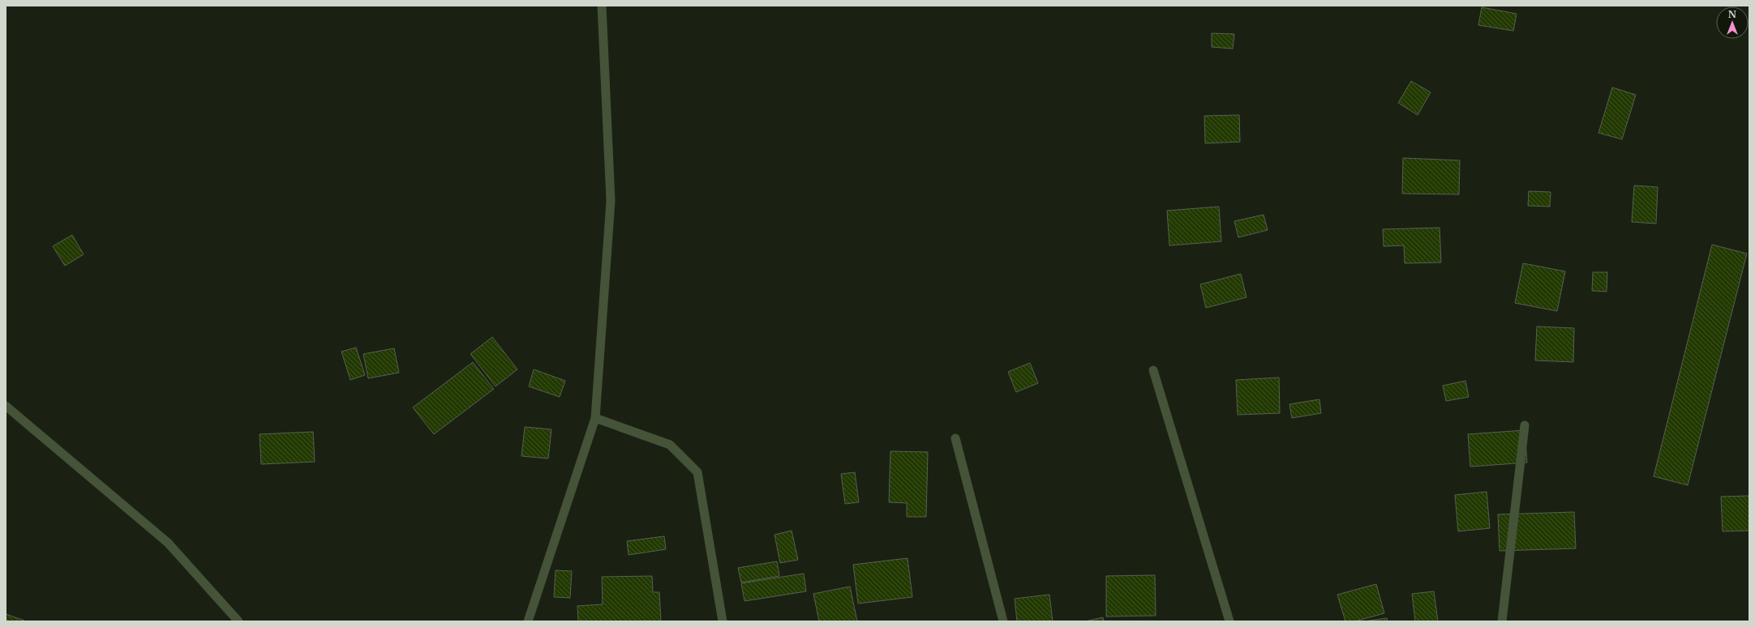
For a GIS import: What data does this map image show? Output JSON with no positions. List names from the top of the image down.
{
  "north": "top"
}
